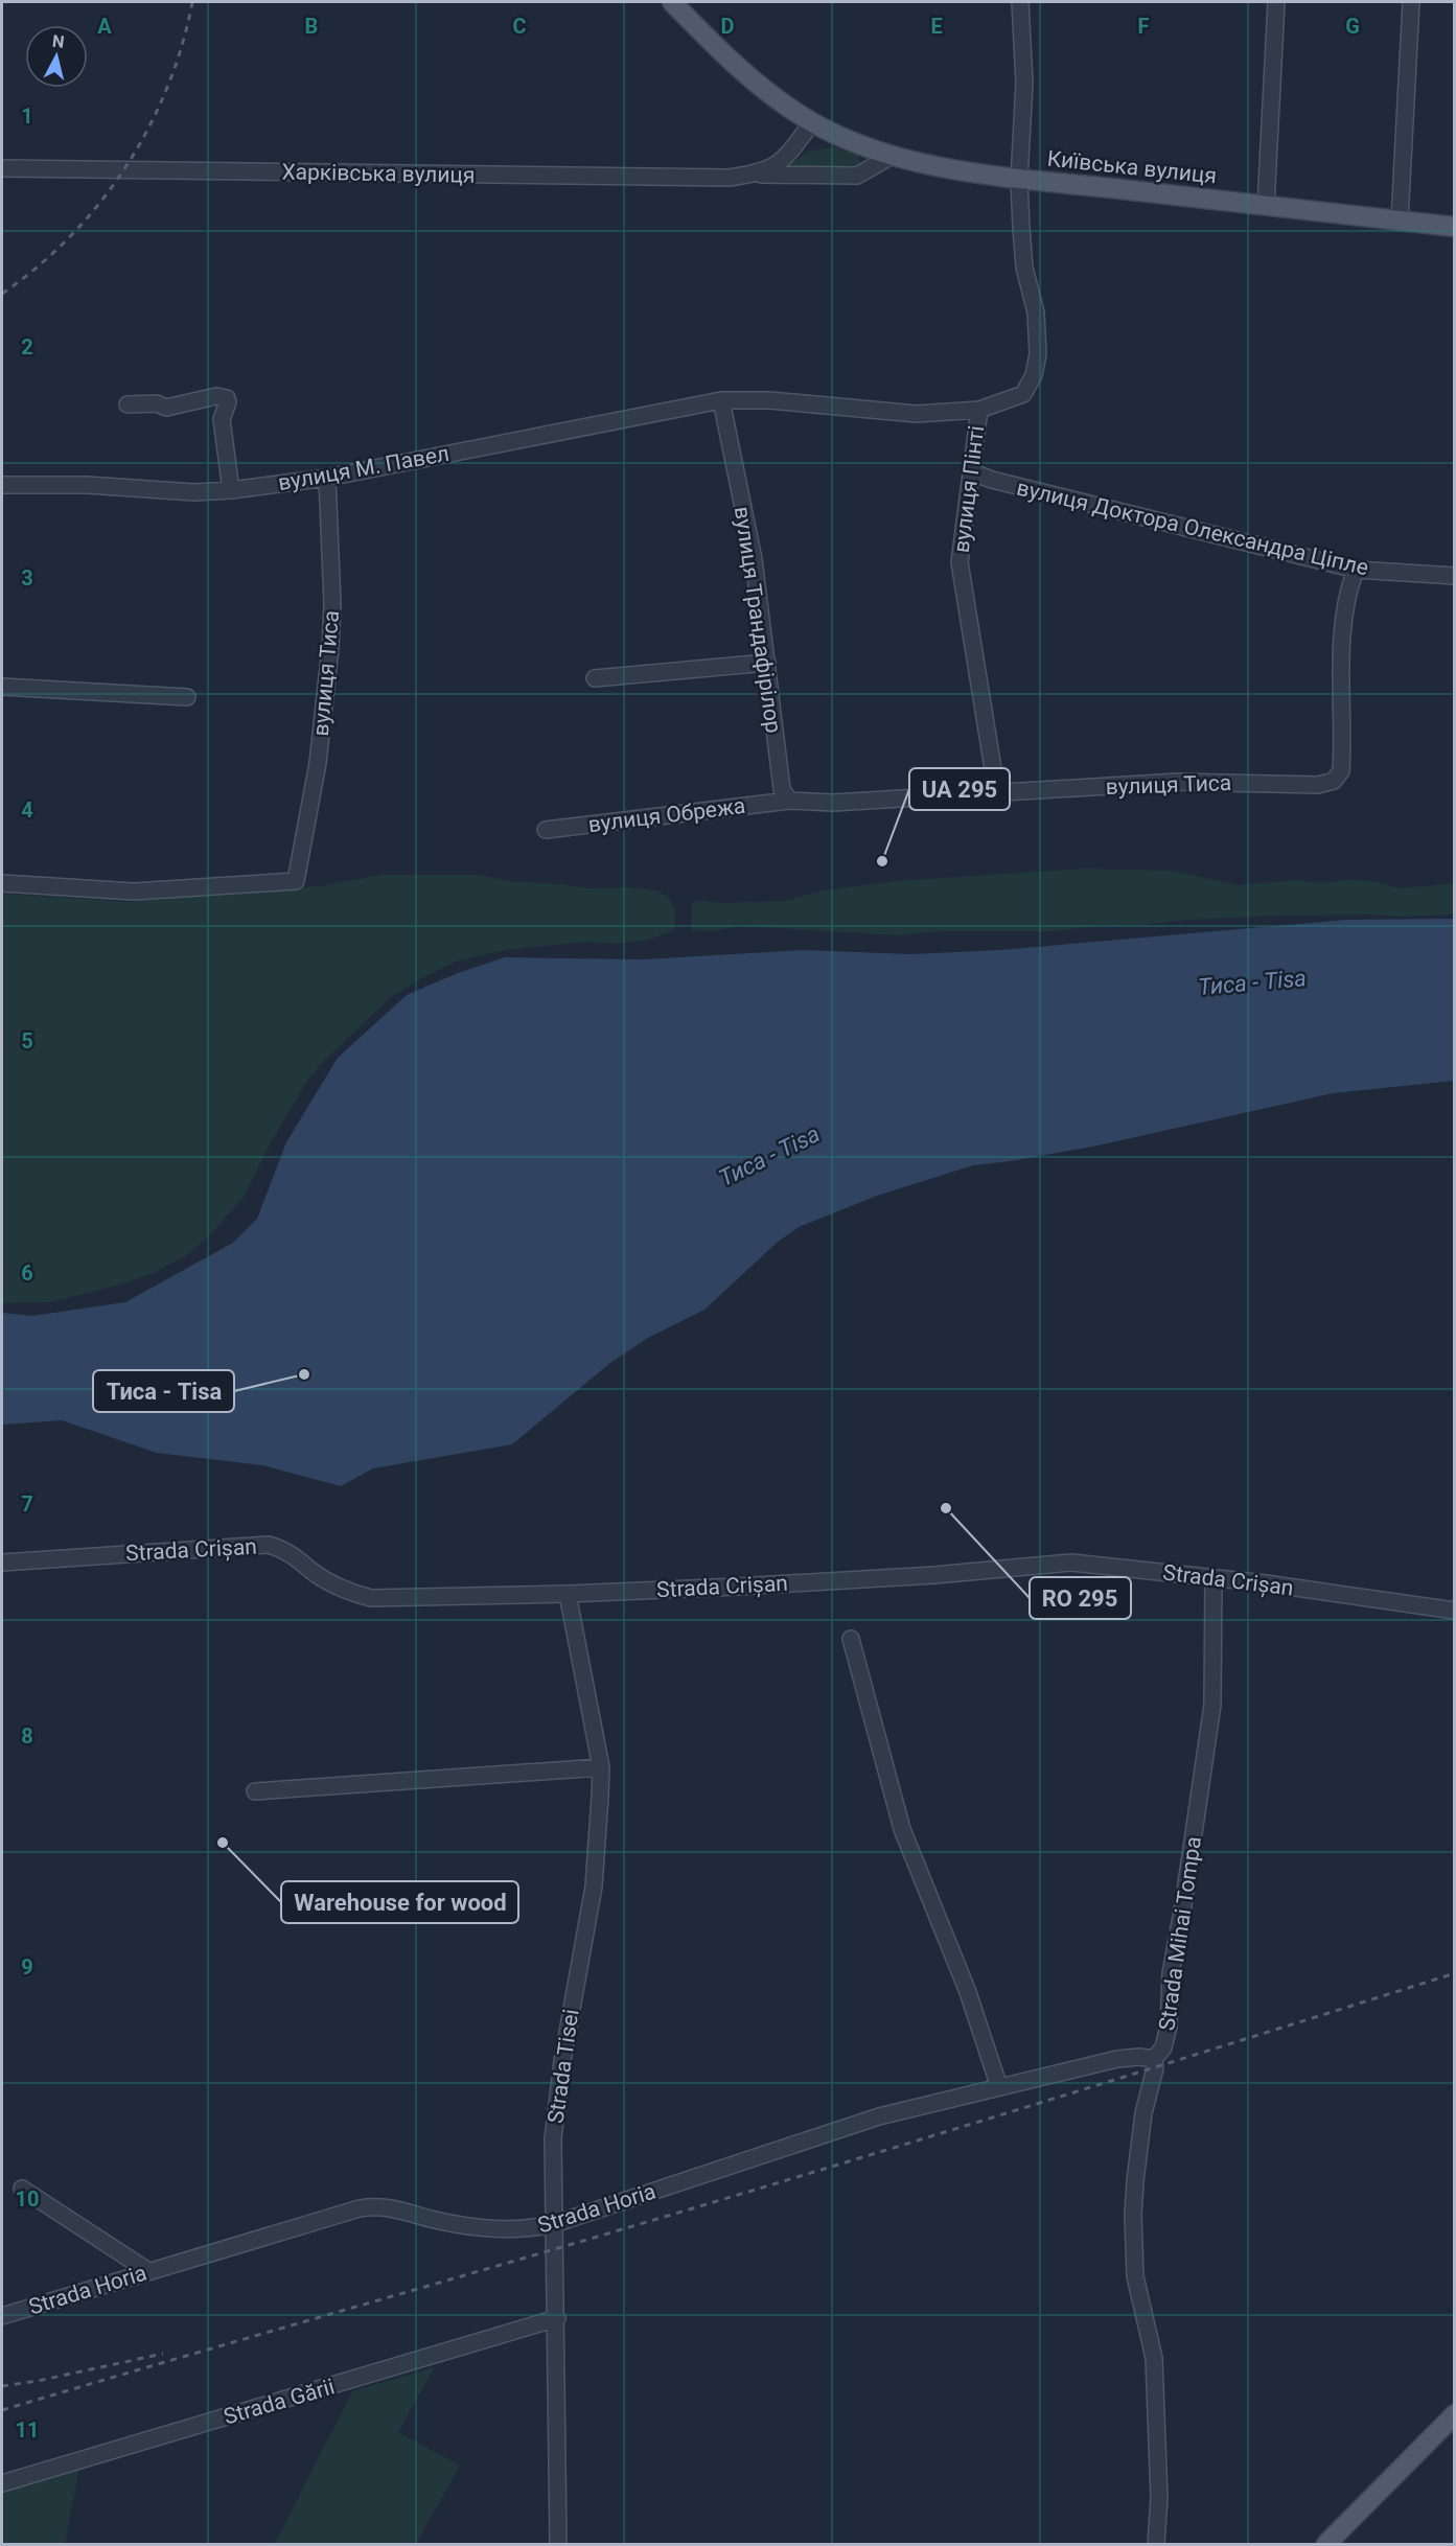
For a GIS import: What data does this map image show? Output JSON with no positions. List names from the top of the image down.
{
  "streets": {
    "main road": ["Київська вулиця"],
    "street": [
      "Харківська вулиця",
      "вулиця М. Павел",
      "вулиця Пінті",
      "вулиця Доктора Олександра Ціпле",
      "вулиця Трандафірілор",
      "вулиця Тиса",
      "вулиця Обрежа",
      "Strada Crișan",
      "Strada Mihai Tompa",
      "Strada Tisei",
      "Strada Horia",
      "Strada Gării"
    ]
  },
  "crossings": [
    ["Київська вулиця", "Харківська вулиця"],
    ["Київська вулиця", "вулиця Пінті"],
    ["вулиця М. Павел", "вулиця Трандафірілор"],
    ["вулиця М. Павел", "вулиця Тиса"],
    ["вулиця Пінті", "вулиця Доктора Олександра Ціпле"],
    ["вулиця Пінті", "вулиця Тиса"],
    ["вулиця Доктора Олександра Ціпле", "вулиця Тиса"],
    ["вулиця Трандафірілор", "вулиця Тиса"],
    ["вулиця Трандафірілор", "вулиця Обрежа"],
    ["вулиця Тиса", "вулиця Обрежа"],
    ["Strada Crișan", "Strada Mihai Tompa"],
    ["Strada Crișan", "Strada Tisei"],
    ["Strada Mihai Tompa", "Strada Horia"],
    ["Strada Tisei", "Strada Horia"],
    ["Strada Tisei", "Strada Gării"]
  ],
  "water": ["Тиса - Tisa"],
  "places": [
    "UA 295",
    "Тиса - Tisa",
    "RO 295",
    "Warehouse for wood"
  ],
  "north": "top",
  "grid": {
    "columns": [
      "A",
      "B",
      "C",
      "D",
      "E",
      "F",
      "G"
    ],
    "rows": [
      "1",
      "2",
      "3",
      "4",
      "5",
      "6",
      "7",
      "8",
      "9",
      "10",
      "11"
    ]
  }
}
